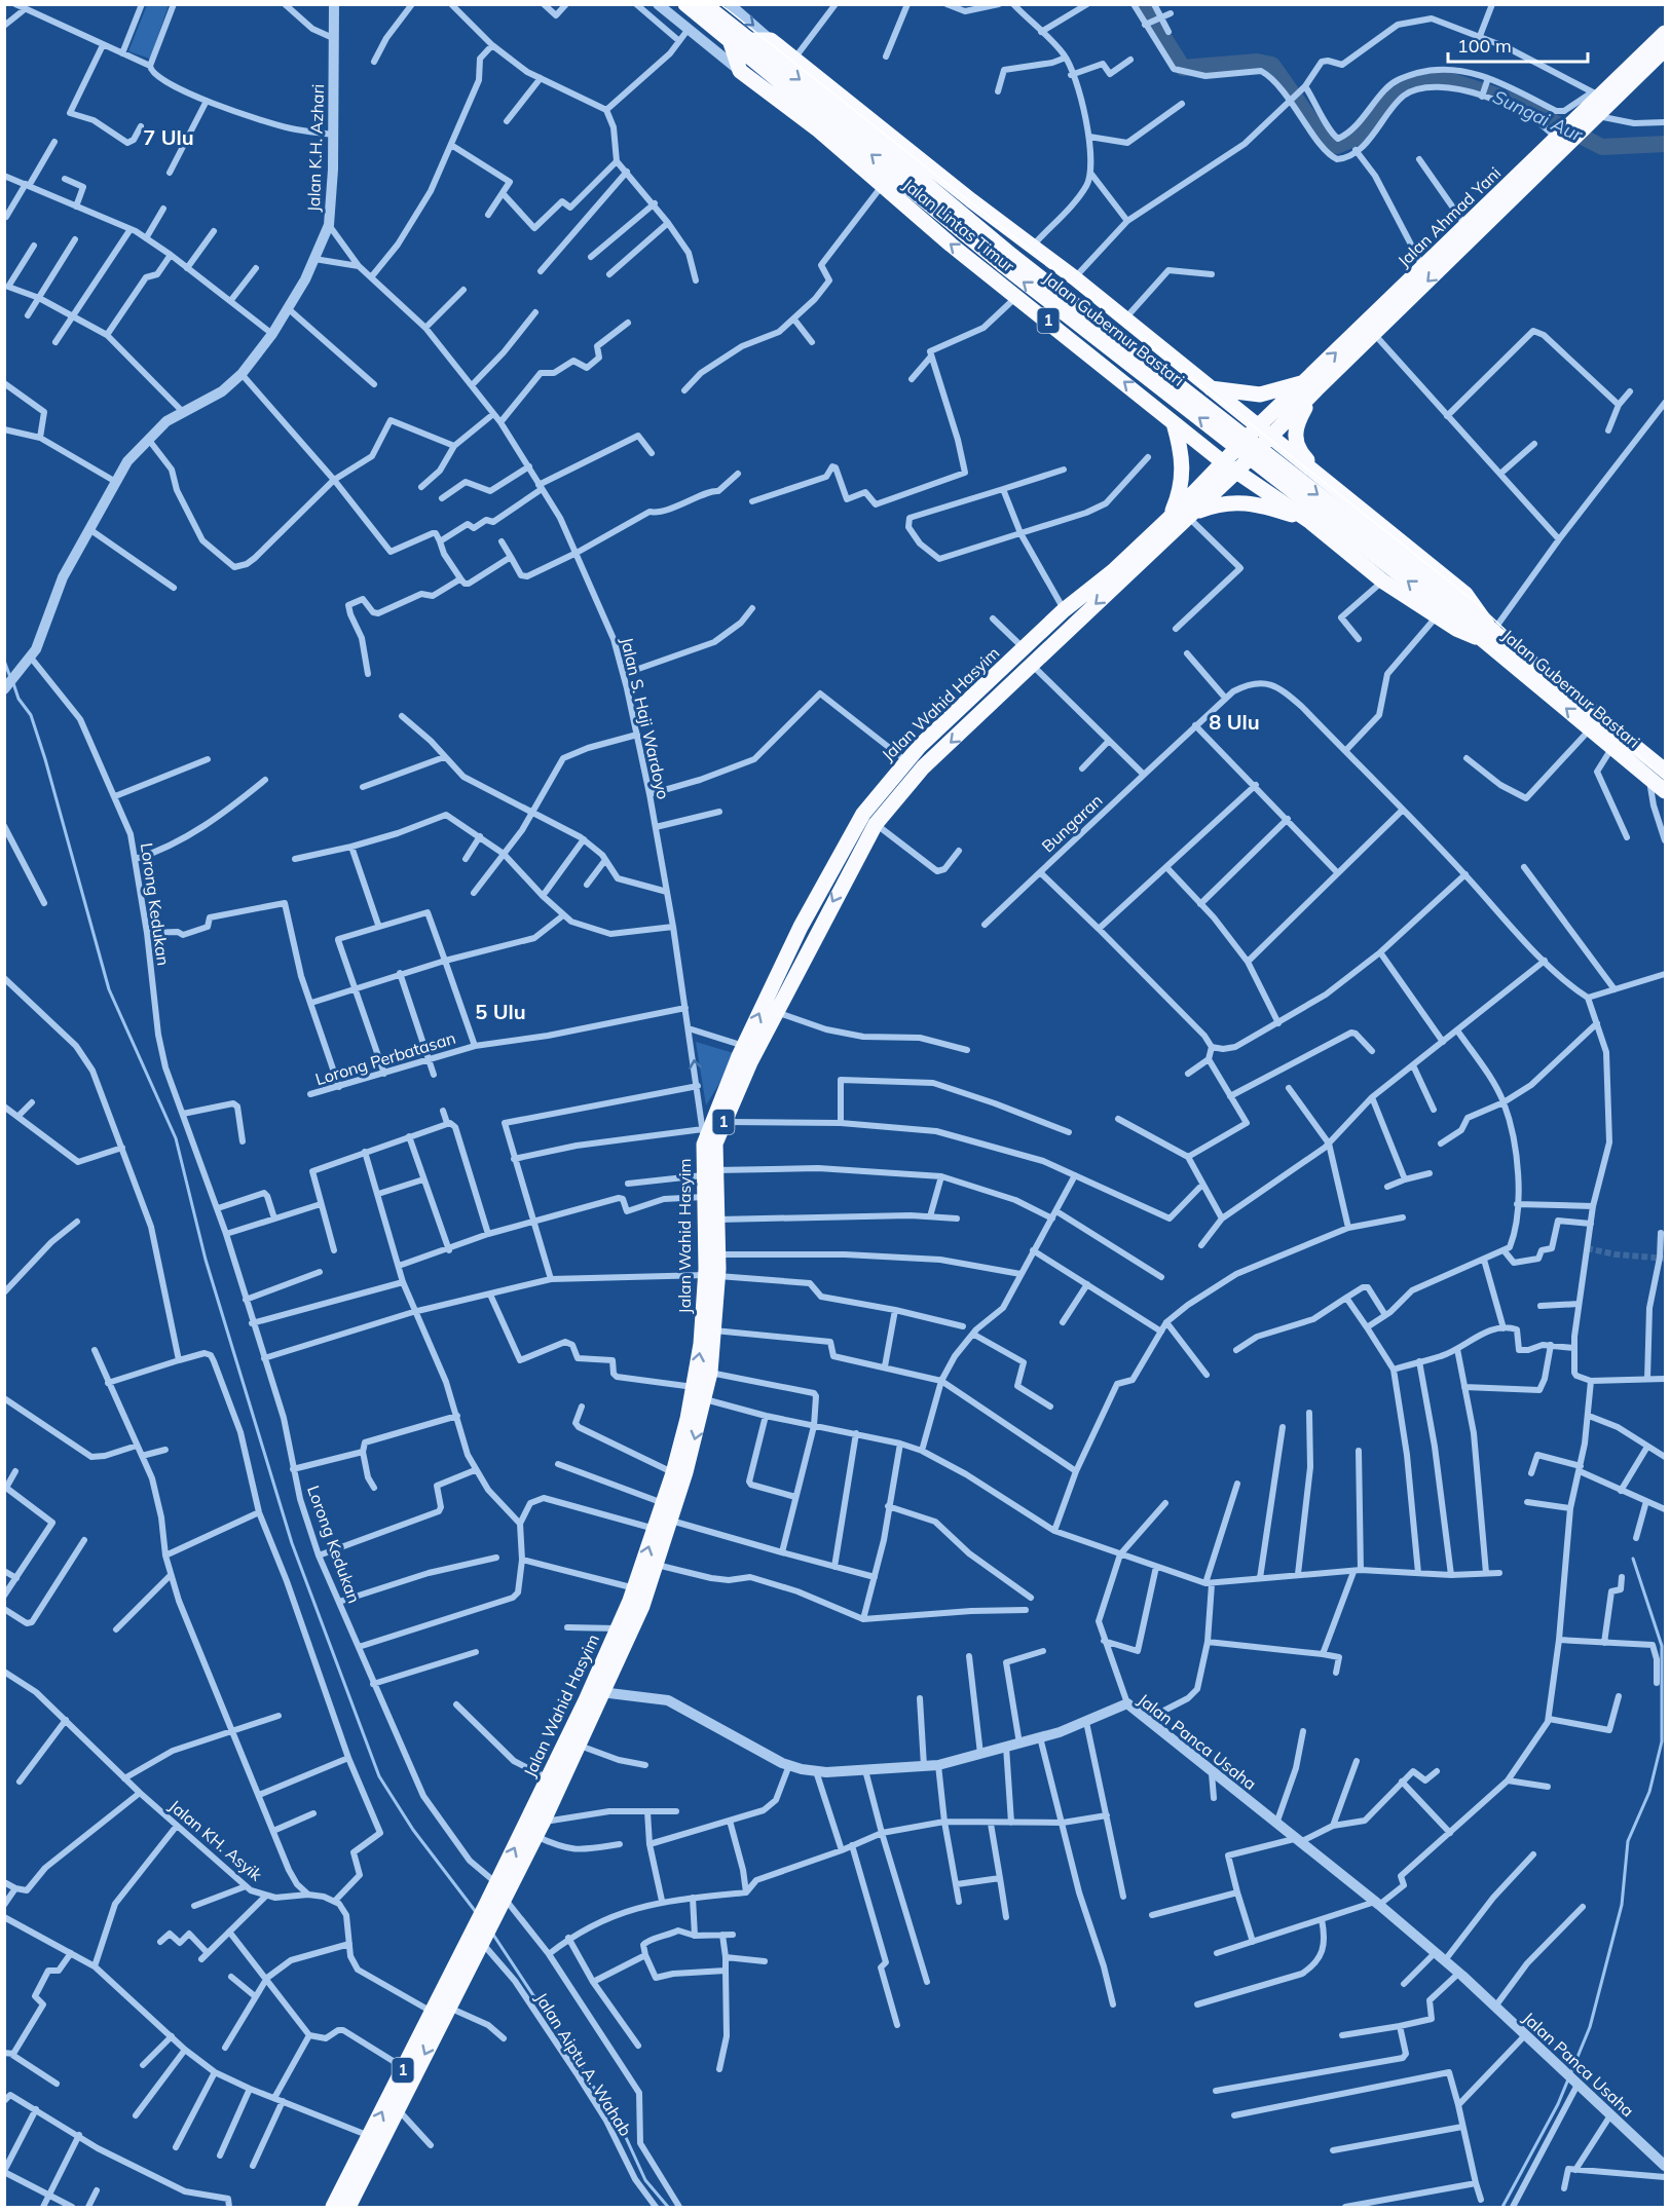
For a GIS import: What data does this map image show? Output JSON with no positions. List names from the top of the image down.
{
  "streets": {
    "highway": [
      "Jalan Ahmad Yani",
      "Jalan Lintas Timur",
      "1",
      "Jalan Gubernur Bastari",
      "Jalan Wahid Hasyim"
    ],
    "street": [
      "Jalan K.H. Azhari",
      "Jalan S. Haji Wardoyo",
      "Bungaran",
      "Lorong Kedukan",
      "Lorong Perbatasan",
      "Jalan Panca Usaha",
      "Jalan KH. Asyik",
      "Jalan Aiptu A. Wahab"
    ]
  },
  "crossings": [
    ["Jalan K.H. Azhari", "Jalan S. Haji Wardoyo"],
    ["Jalan K.H. Azhari", "Lorong Kedukan"],
    ["Jalan Ahmad Yani", "Jalan Lintas Timur"],
    ["Jalan Ahmad Yani", "Jalan Gubernur Bastari"],
    ["Jalan Ahmad Yani", "Jalan Wahid Hasyim"],
    ["Jalan Lintas Timur", "Jalan Gubernur Bastari"],
    ["Jalan Lintas Timur", "Jalan Wahid Hasyim"],
    ["Jalan Gubernur Bastari", "Jalan Wahid Hasyim"],
    ["Jalan Wahid Hasyim", "Jalan S. Haji Wardoyo"],
    ["Jalan Wahid Hasyim", "Lorong Kedukan"],
    ["Jalan Wahid Hasyim", "Jalan Panca Usaha"],
    ["Jalan Wahid Hasyim", "Jalan Aiptu A. Wahab"],
    ["Jalan S. Haji Wardoyo", "Lorong Perbatasan"]
  ],
  "districts": ["7 Ulu", "8 Ulu", "5 Ulu"],
  "water": ["Sungai Aur"],
  "scale_bar": "100 m"
}
